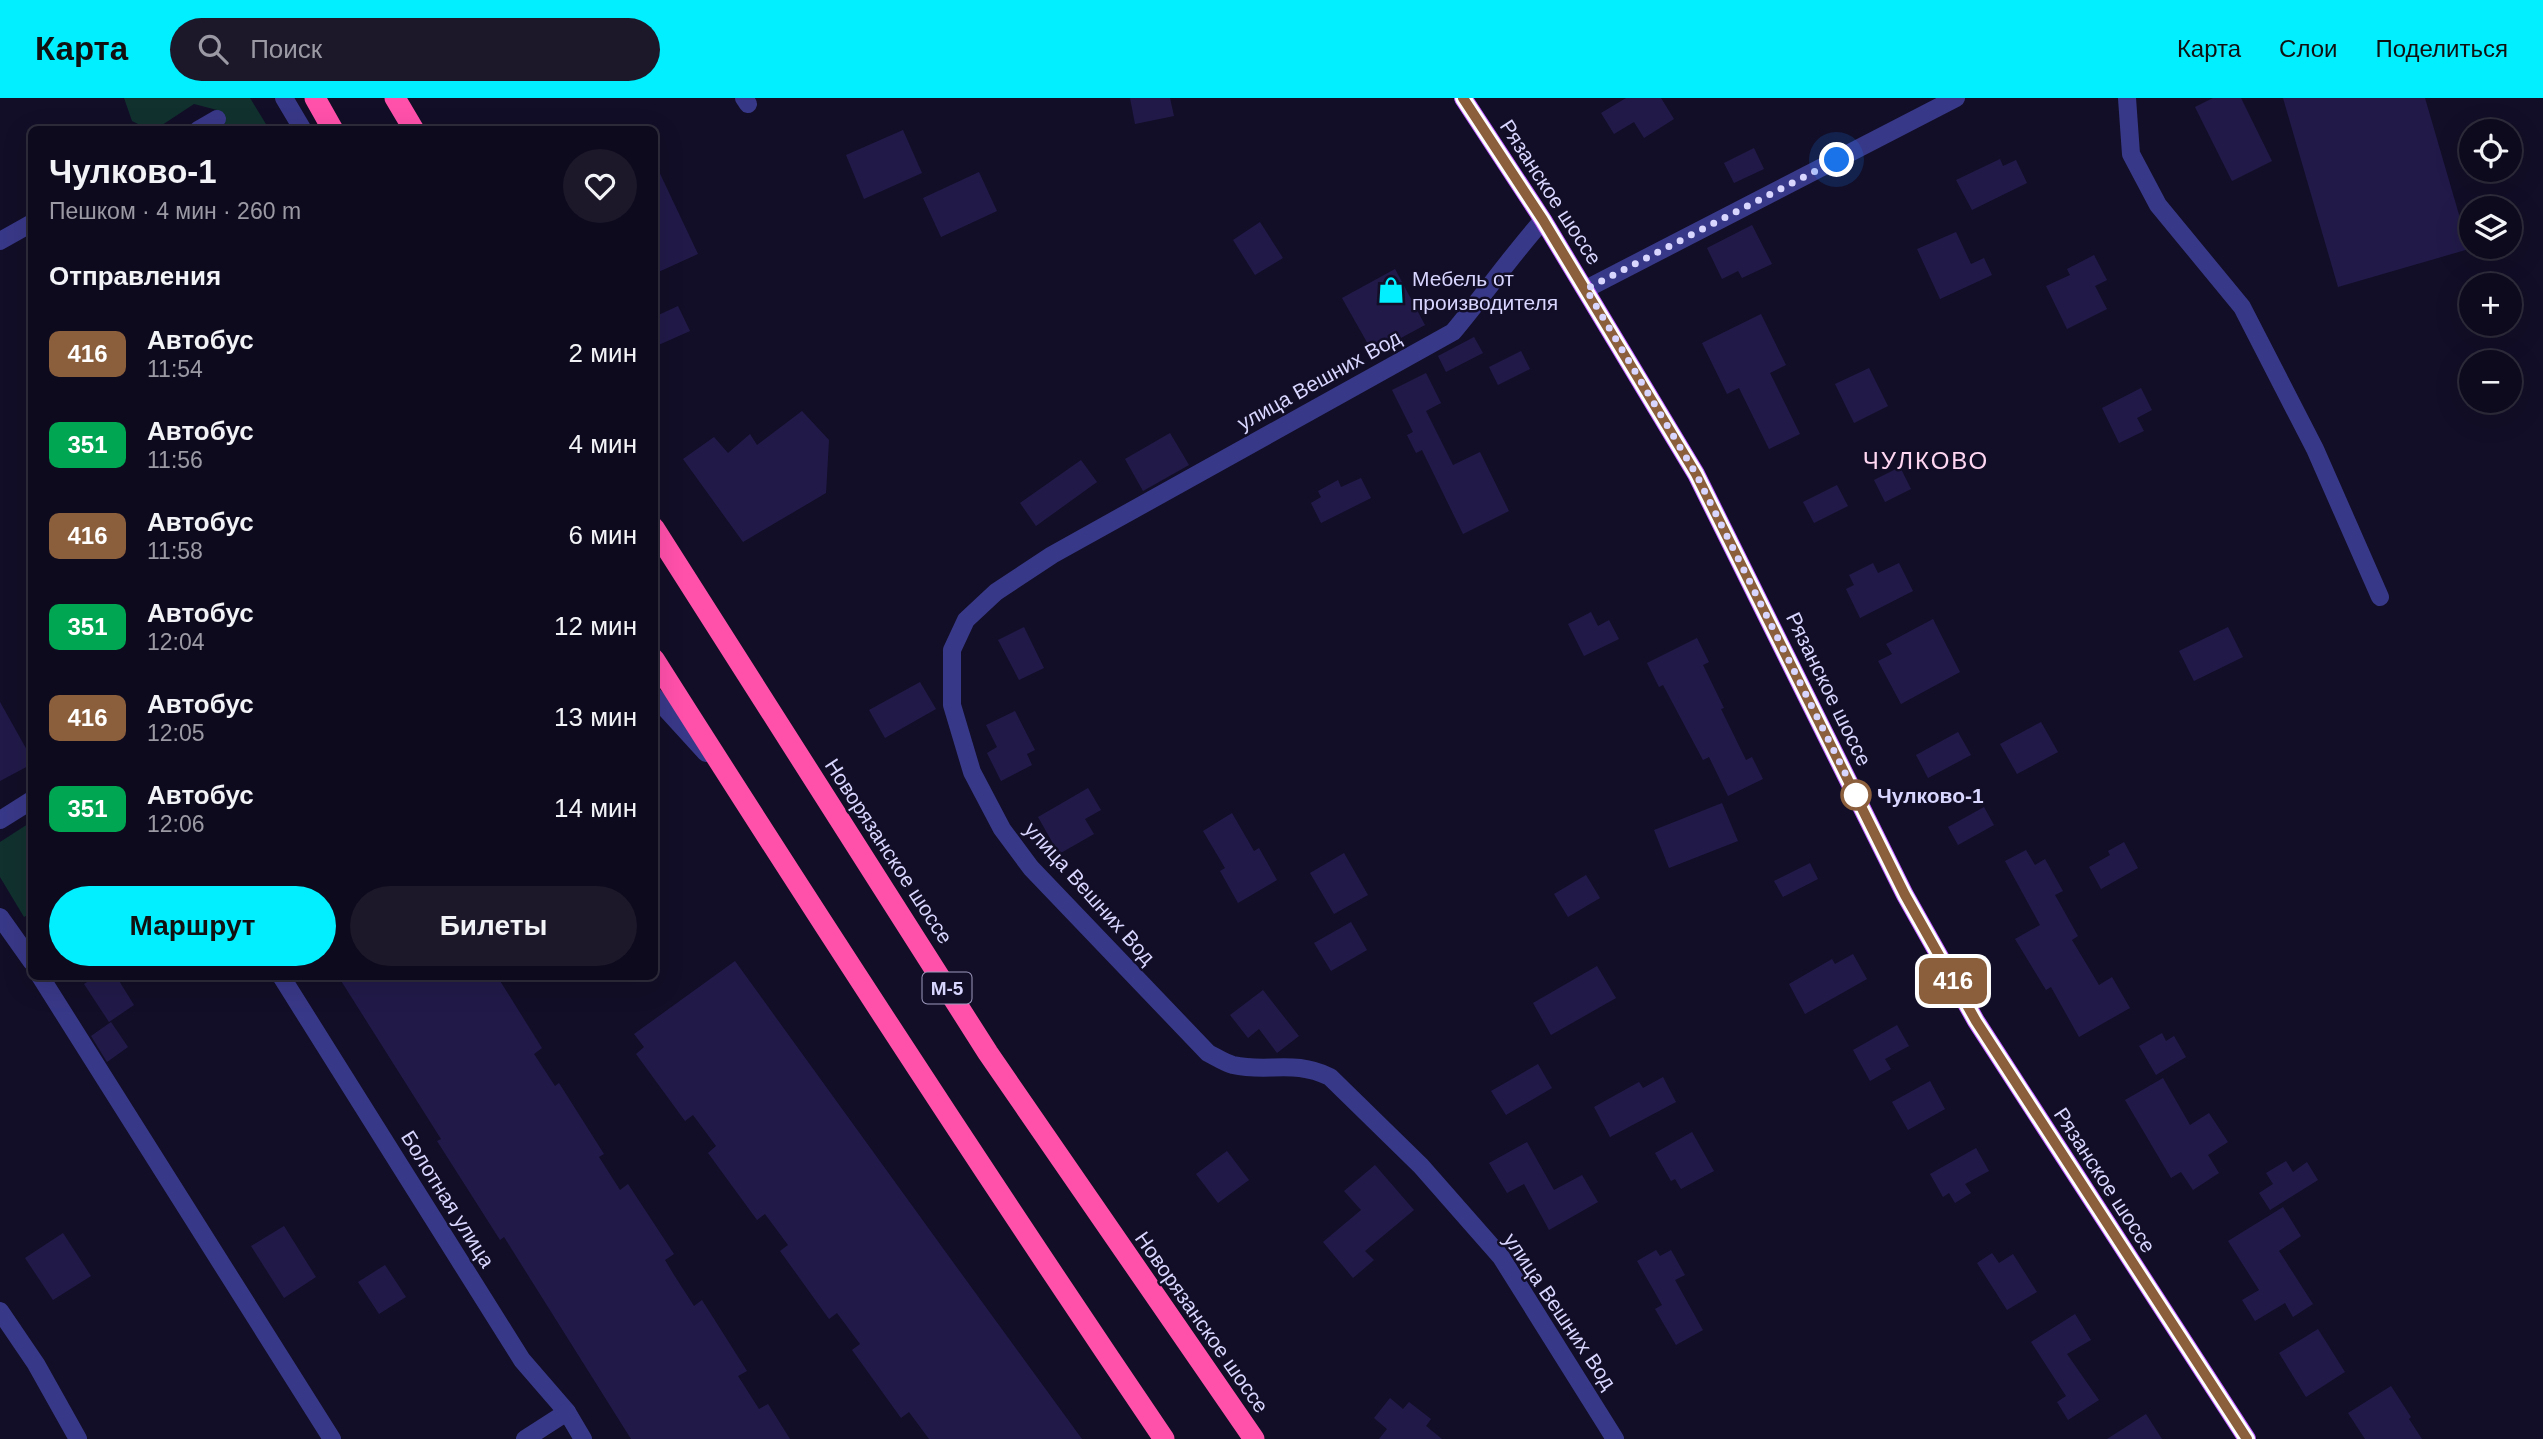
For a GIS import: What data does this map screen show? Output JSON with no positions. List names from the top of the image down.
{
  "streets": {
    "highway": ["Новорязанское шоссе", "М-5"],
    "main road": ["Рязанское шоссе"],
    "street": ["улица Вешних Вод", "Болотная улица"]
  },
  "crossings": [
    ["Рязанское шоссе", "улица Вешних Вод"]
  ],
  "districts": ["ЧУЛКОВО"],
  "places": {
    "shop": ["Мебель от производителя"],
    "other": ["Чулково-1"]
  },
  "lines": ["bus line 416"],
  "page": {
    "header": "Карта",
    "search": "Поиск",
    "nav": ["Карта", "Слои", "Поделиться"],
    "on_map": "416",
    "map_buttons": ["+", "−"],
    "heading": [
      ["Чулково-1", "Пешком · 4 мин · 260 m"],
      "Отправления"
    ],
    "list": [
      {
        "mark": "416",
        "name": "Автобус",
        "note": "11:54",
        "value": "2 мин"
      },
      {
        "mark": "351",
        "name": "Автобус",
        "note": "11:56",
        "value": "4 мин"
      },
      {
        "mark": "416",
        "name": "Автобус",
        "note": "11:58",
        "value": "6 мин"
      },
      {
        "mark": "351",
        "name": "Автобус",
        "note": "12:04",
        "value": "12 мин"
      },
      {
        "mark": "416",
        "name": "Автобус",
        "note": "12:05",
        "value": "13 мин"
      },
      {
        "mark": "351",
        "name": "Автобус",
        "note": "12:06",
        "value": "14 мин"
      }
    ],
    "buttons": ["Маршрут", "Билеты"]
  }
}
